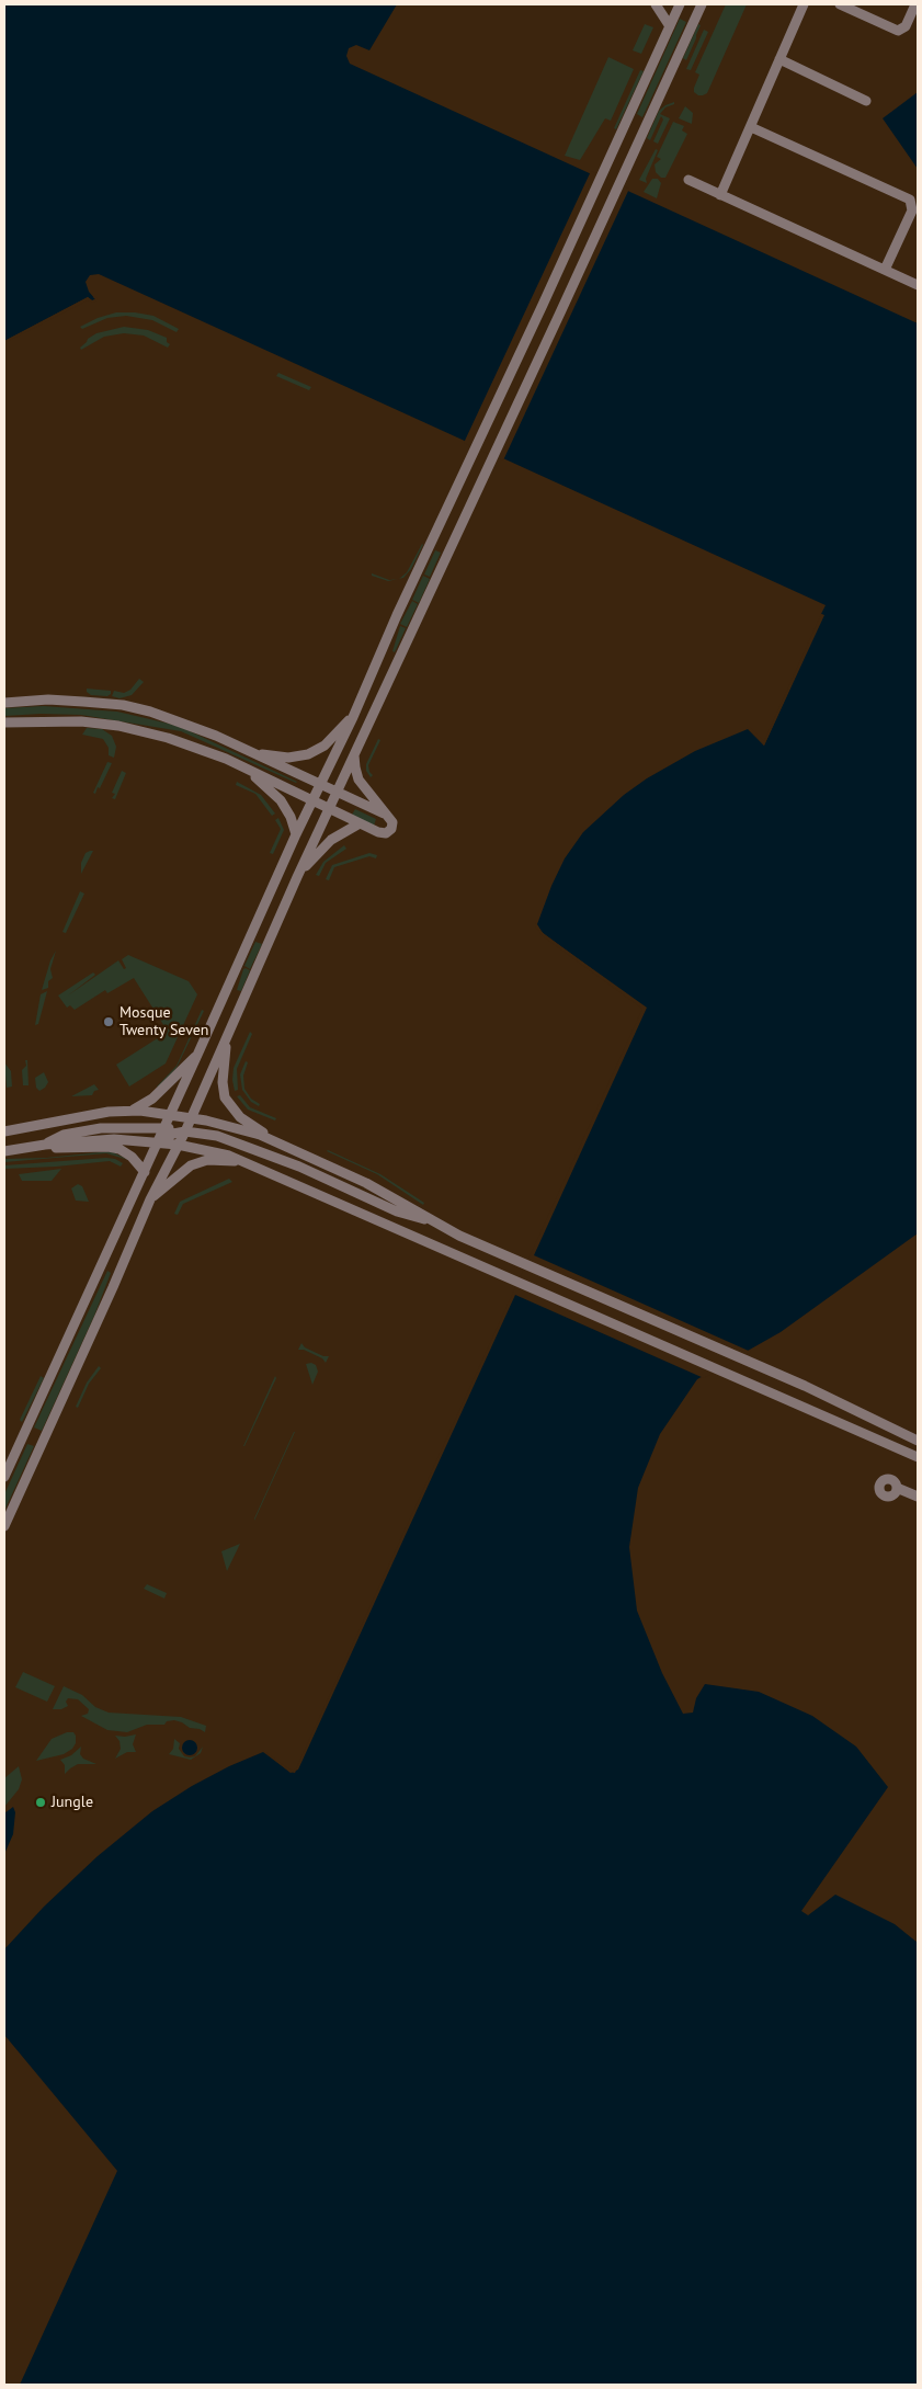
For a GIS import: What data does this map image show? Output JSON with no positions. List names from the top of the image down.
{
  "places": ["Mosque Twenty Seven", "Jungle"]
}
